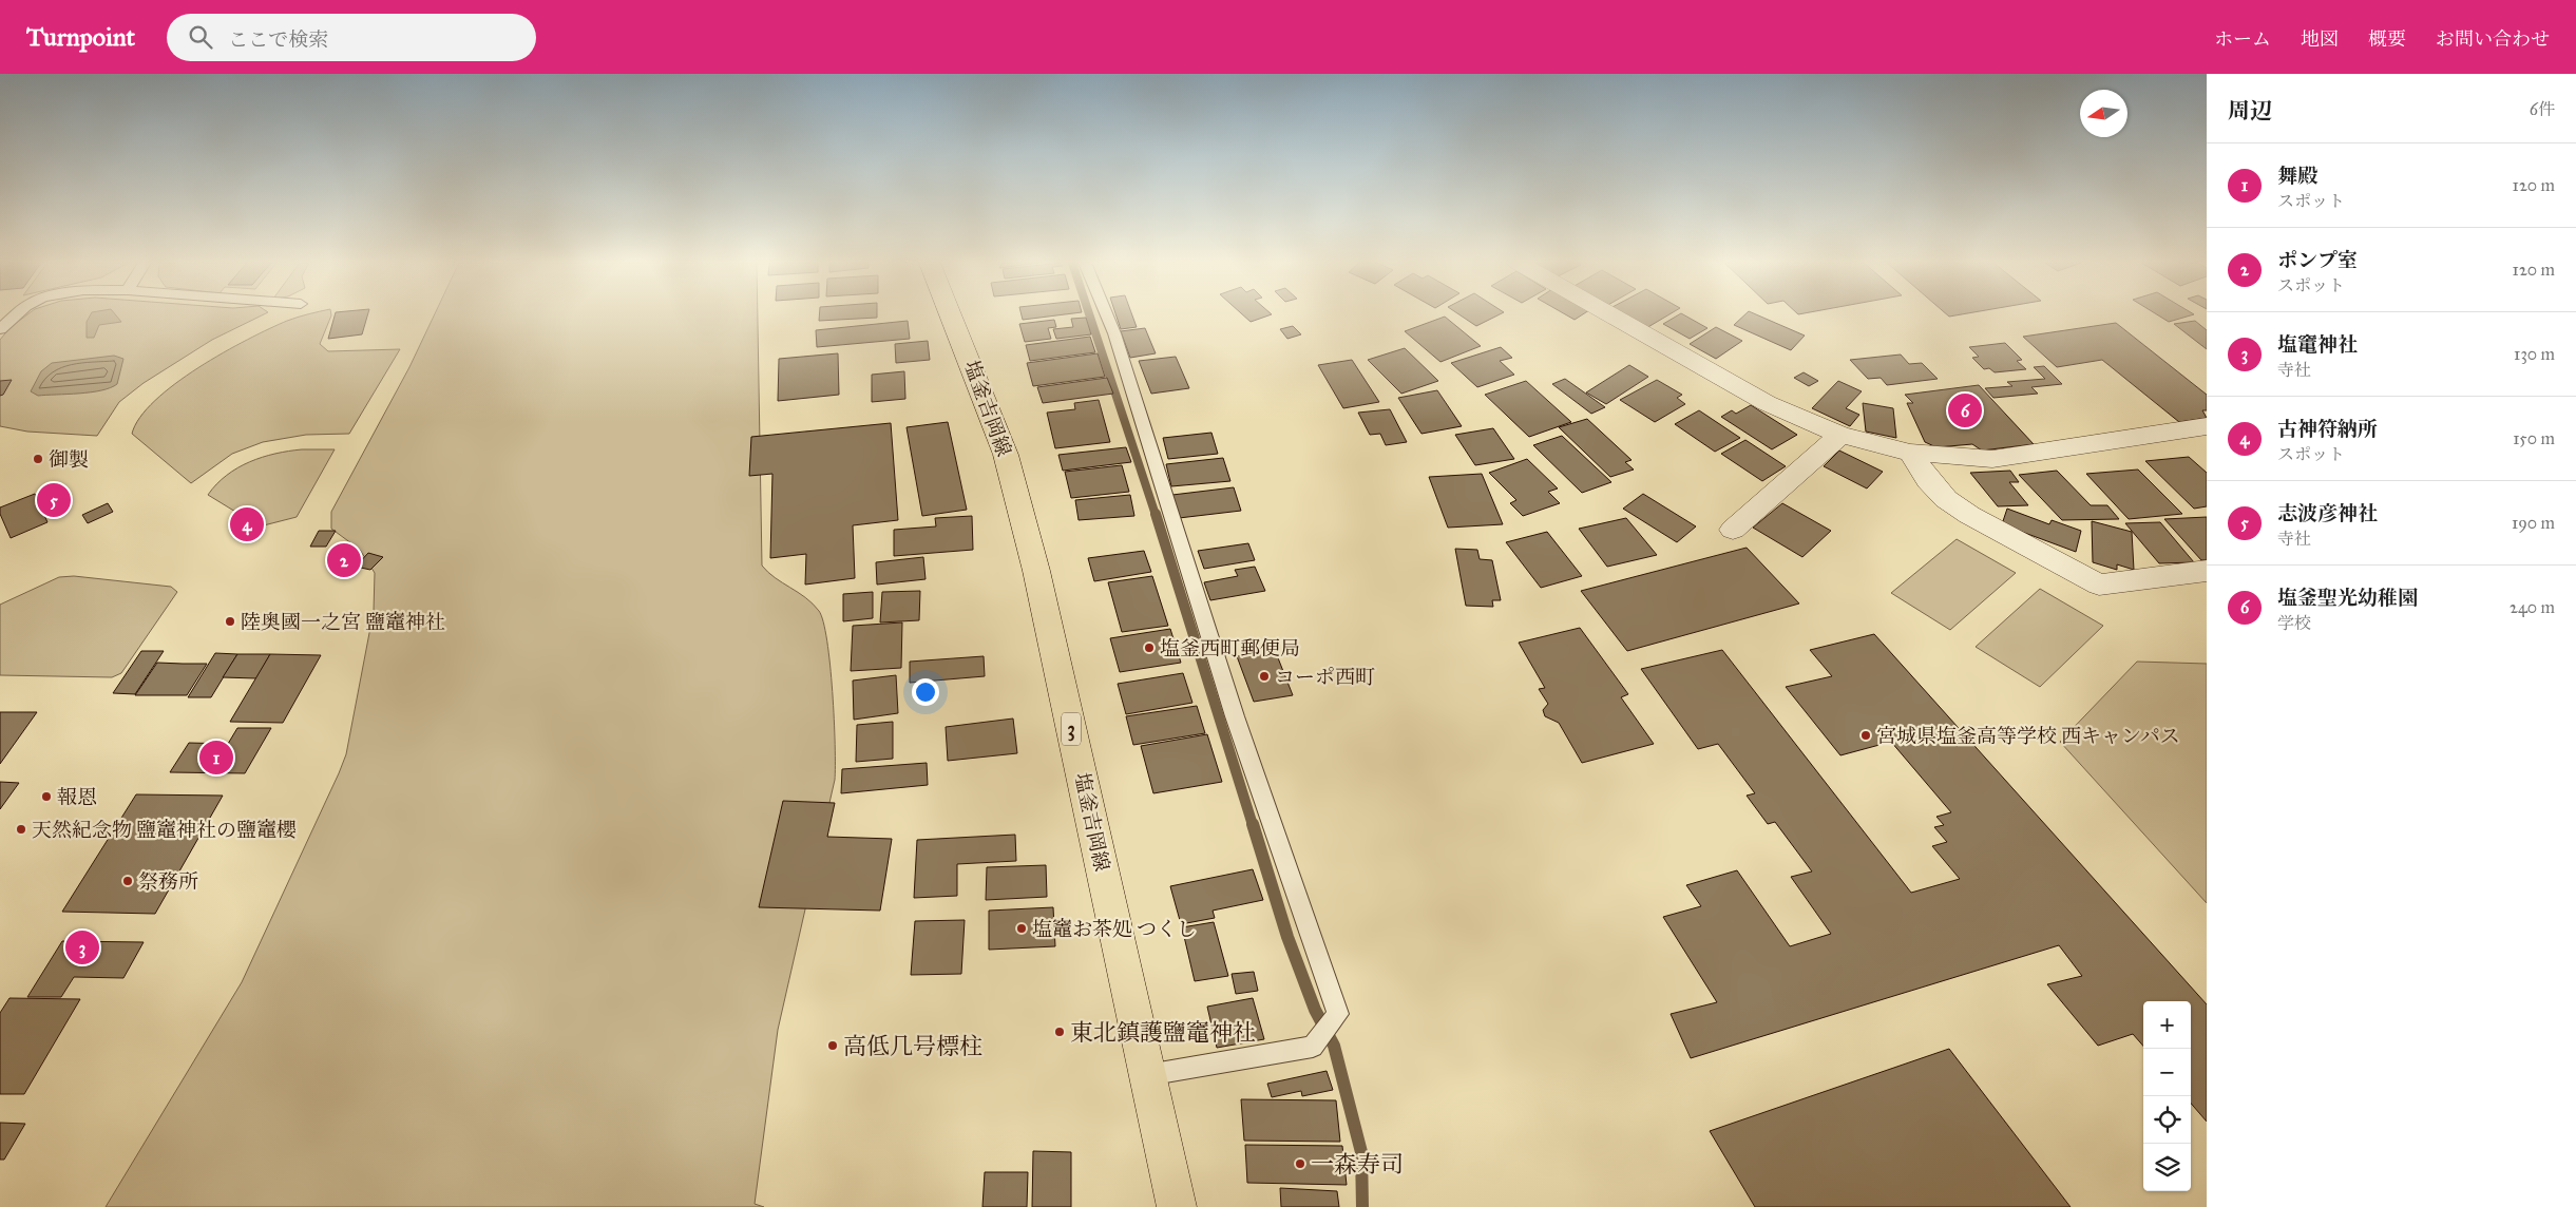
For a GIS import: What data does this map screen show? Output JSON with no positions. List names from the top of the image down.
{
  "streets": {
    "main road": ["塩釜吉岡線", "3"]
  },
  "places": [
    "御製",
    "陸奥國一之宮 鹽竈神社",
    "塩釜西町郵便局",
    "コーポ西町",
    "宮城県塩釜高等学校 西キャンパス",
    "報恩",
    "天然紀念物 鹽竈神社の鹽竈櫻",
    "祭務所",
    "塩竈お茶処 つくし",
    "東北鎮護鹽竈神社",
    "高低几号標柱",
    "一森寿司"
  ],
  "north": "left",
  "page": {
    "header": "Turnpoint",
    "search": "ここで検索",
    "nav": [
      "ホーム",
      "地図",
      "概要",
      "お問い合わせ"
    ],
    "heading": ["周辺", "6件"],
    "list": [
      {
        "mark": "1",
        "name": "舞殿",
        "note": "スポット",
        "value": "120 m"
      },
      {
        "mark": "2",
        "name": "ポンプ室",
        "note": "スポット",
        "value": "120 m"
      },
      {
        "mark": "3",
        "name": "塩竃神社",
        "note": "寺社",
        "value": "130 m"
      },
      {
        "mark": "4",
        "name": "古神符納所",
        "note": "スポット",
        "value": "150 m"
      },
      {
        "mark": "5",
        "name": "志波彦神社",
        "note": "寺社",
        "value": "190 m"
      },
      {
        "mark": "6",
        "name": "塩釜聖光幼稚園",
        "note": "学校",
        "value": "240 m"
      }
    ],
    "pins": [
      "6",
      "5",
      "4",
      "2",
      "1",
      "3"
    ],
    "map_buttons": ["+", "−"]
  }
}
